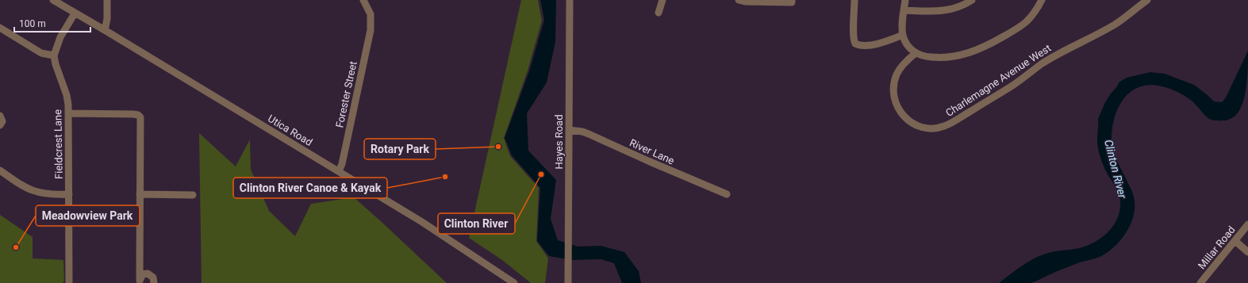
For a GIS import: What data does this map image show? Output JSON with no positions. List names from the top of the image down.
{
  "streets": {
    "street": [
      "Charlemagne Avenue West",
      "Forester Street",
      "Utica Road",
      "Hayes Road",
      "Fieldcrest Lane",
      "River Lane",
      "Millar Road"
    ]
  },
  "crossings": [
    ["Forester Street", "Utica Road"],
    ["Hayes Road", "River Lane"]
  ],
  "water": ["Clinton River"],
  "places": [
    "Rotary Park",
    "Clinton River",
    "Clinton River Canoe & Kayak",
    "Meadowview Park"
  ],
  "scale_bar": "100 m"
}
